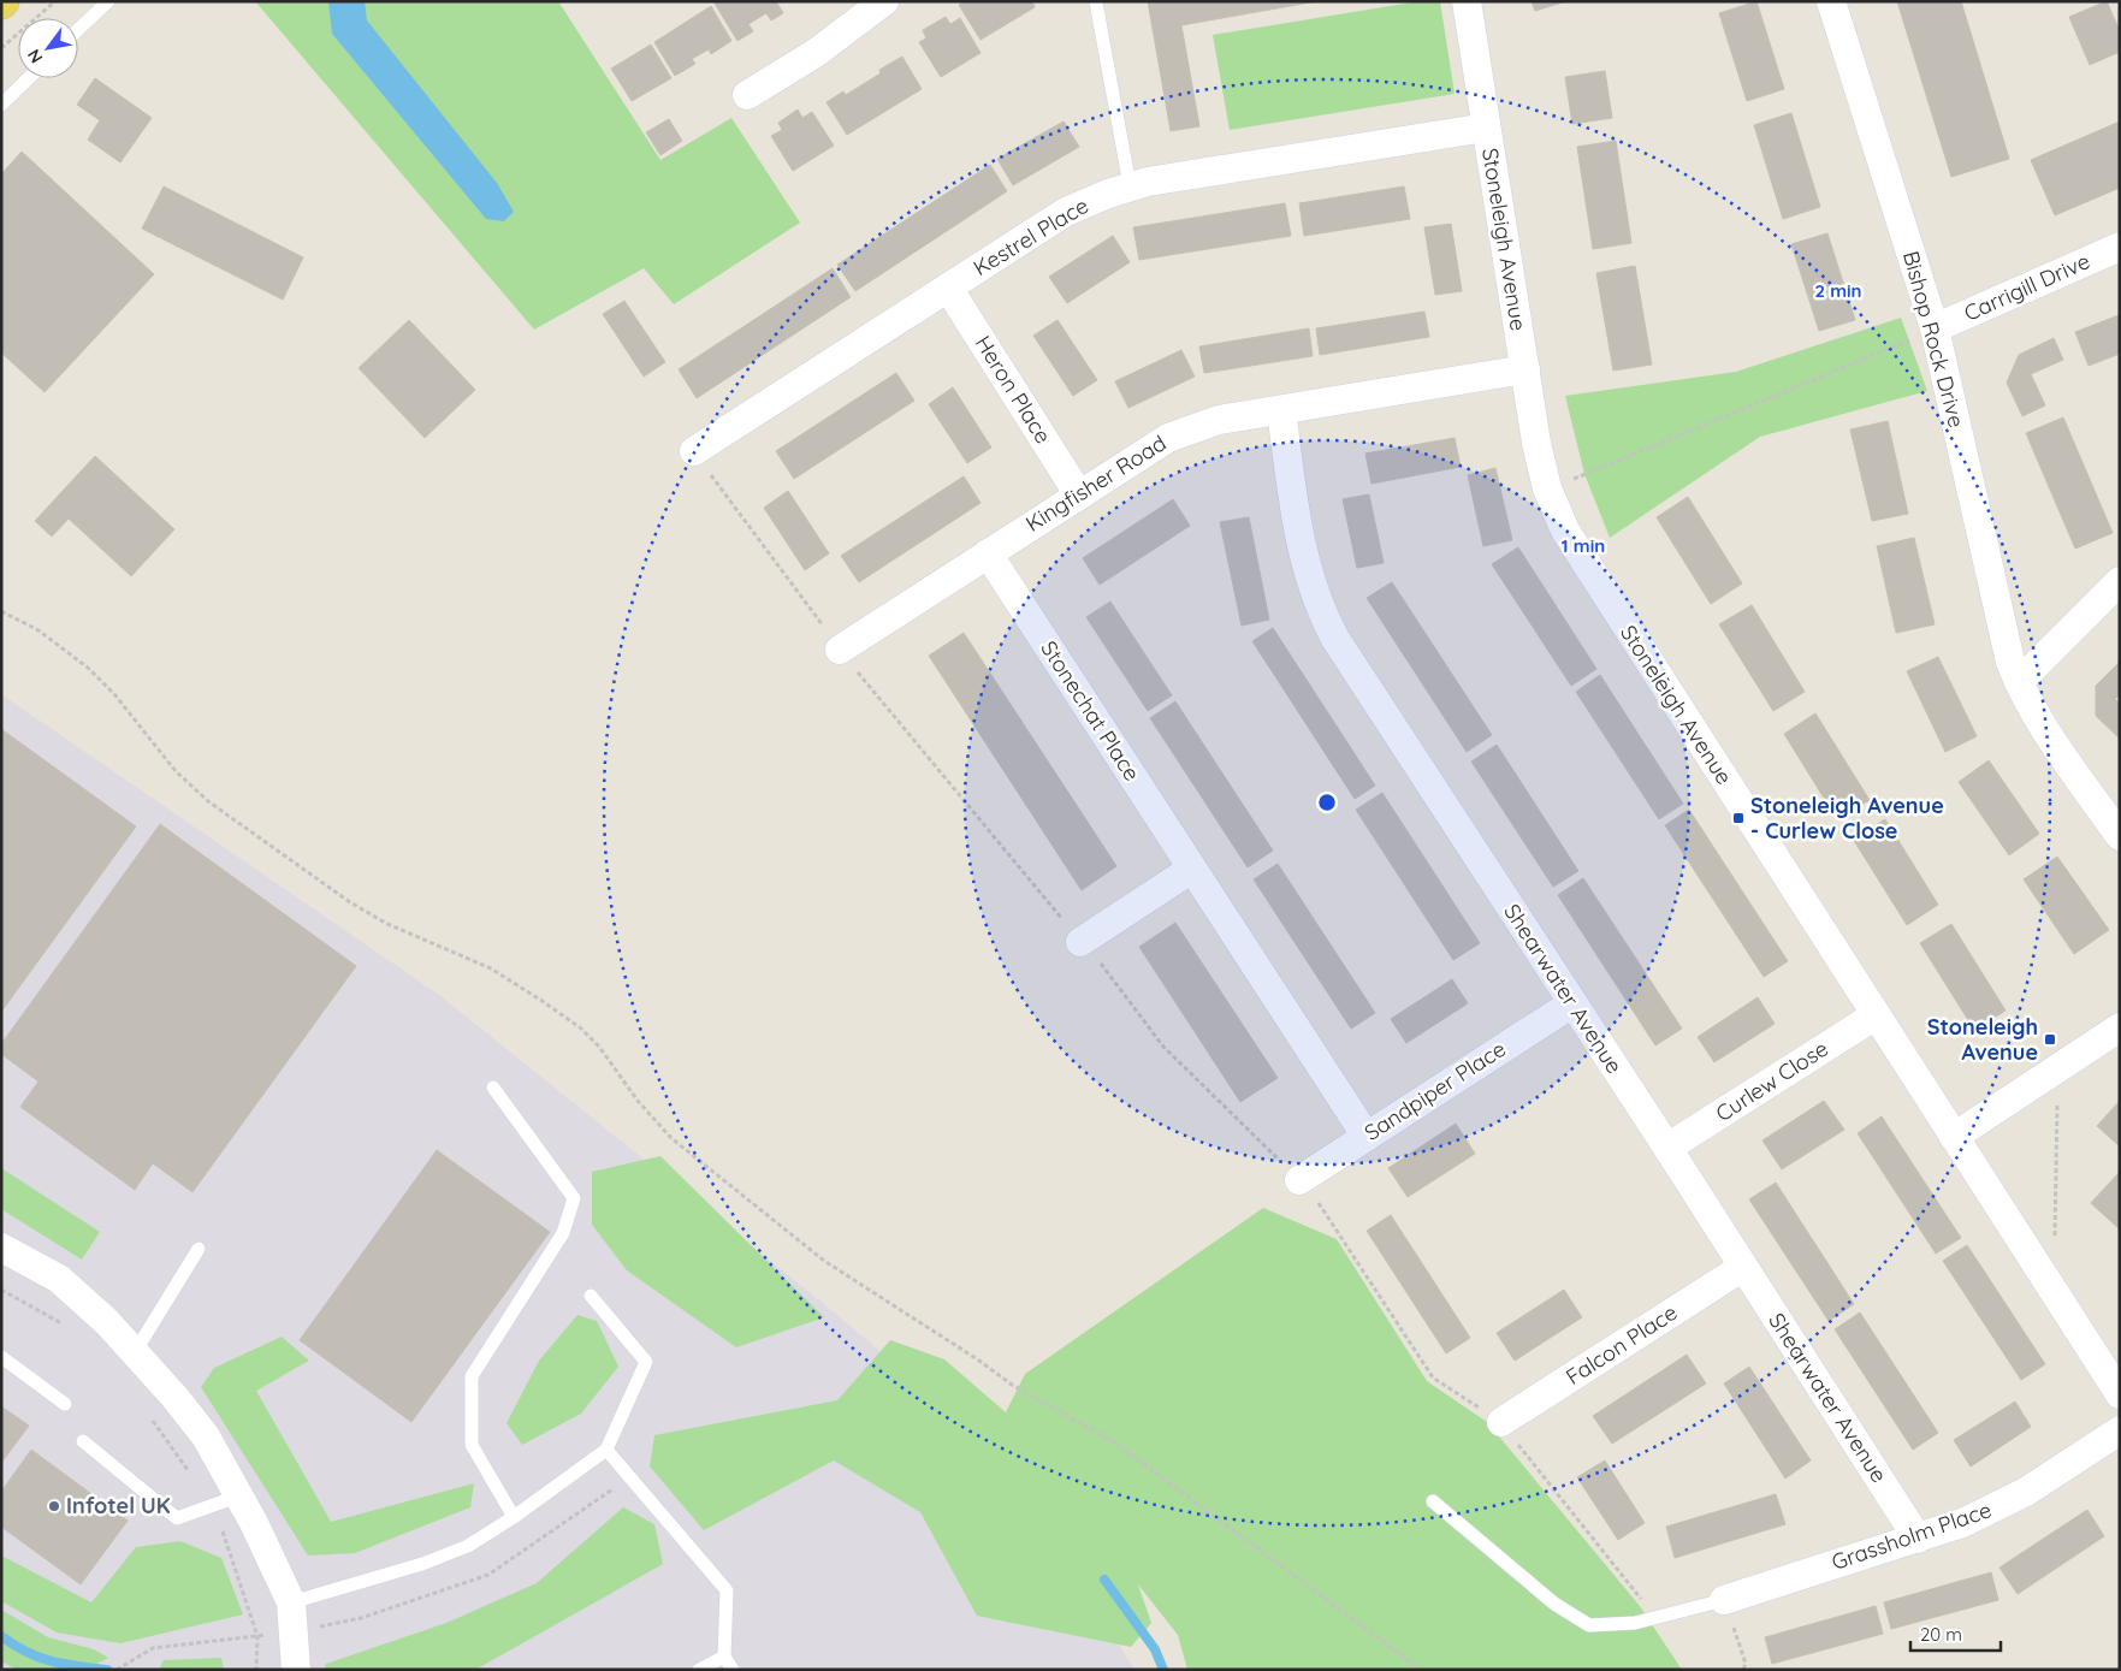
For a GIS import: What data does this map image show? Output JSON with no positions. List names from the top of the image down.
{
  "streets": {
    "street": [
      "Kestrel Place",
      "Stoneleigh Avenue",
      "Carrigill Drive",
      "Bishop Rock Drive",
      "Heron Place",
      "Kingfisher Road",
      "Stonechat Place",
      "Shearwater Avenue",
      "Curlew Close",
      "Sandpiper Place",
      "Falcon Place",
      "Grassholm Place"
    ]
  },
  "crossings": [
    ["Kestrel Place", "Stoneleigh Avenue"],
    ["Kestrel Place", "Heron Place"],
    ["Stoneleigh Avenue", "Kingfisher Road"],
    ["Stoneleigh Avenue", "Curlew Close"],
    ["Carrigill Drive", "Bishop Rock Drive"],
    ["Heron Place", "Kingfisher Road"],
    ["Kingfisher Road", "Stonechat Place"],
    ["Kingfisher Road", "Shearwater Avenue"],
    ["Stonechat Place", "Sandpiper Place"],
    ["Shearwater Avenue", "Curlew Close"],
    ["Shearwater Avenue", "Sandpiper Place"],
    ["Shearwater Avenue", "Falcon Place"],
    ["Shearwater Avenue", "Grassholm Place"]
  ],
  "places": {
    "transit": ["Stoneleigh Avenue - Curlew Close", "Stoneleigh Avenue"],
    "other": ["Infotel UK"]
  },
  "scale_bar": "20 m",
  "north": "bottom left",
  "rings": ["2 min", "1 min"]
}
